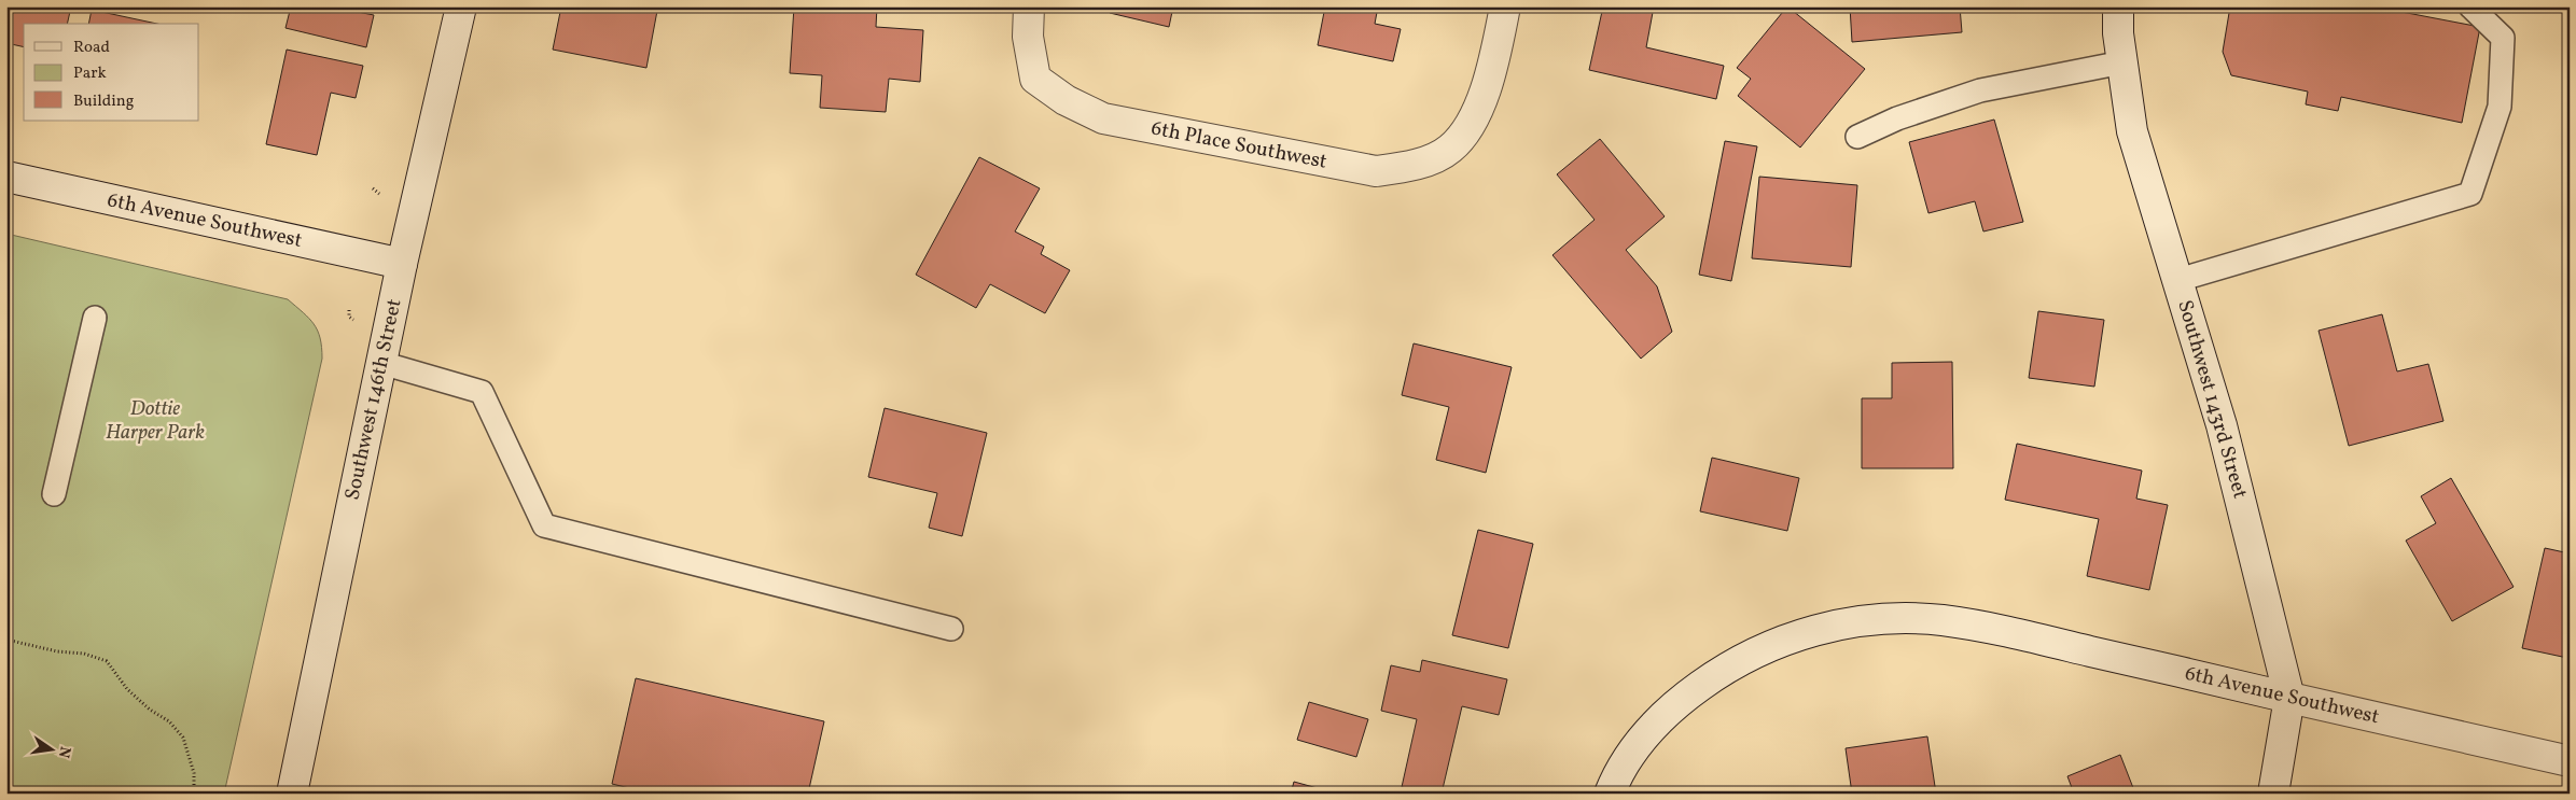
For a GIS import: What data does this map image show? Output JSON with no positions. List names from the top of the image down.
{
  "streets": {
    "street": [
      "6th Place Southwest",
      "6th Avenue Southwest",
      "Southwest 146th Street",
      "Southwest 143rd Street"
    ]
  },
  "crossings": [
    ["6th Avenue Southwest", "Southwest 146th Street"],
    ["6th Avenue Southwest", "Southwest 143rd Street"]
  ],
  "parks": ["Dottie Harper Park"],
  "legend": ["Road", "Park", "Building"],
  "north": "right"
}
